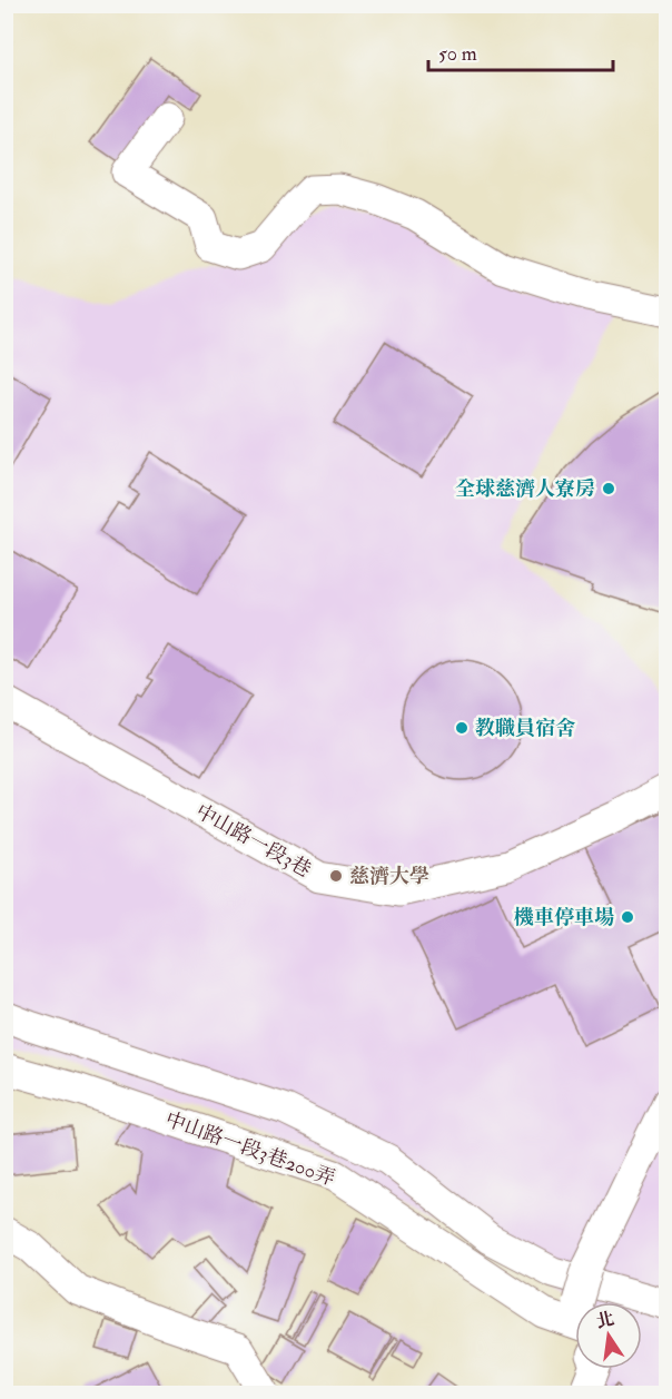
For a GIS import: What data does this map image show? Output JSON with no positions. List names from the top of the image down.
{
  "streets": {
    "lane": ["中山路一段3巷", "中山路一段3巷200弄"]
  },
  "places": [
    "全球慈濟人寮房",
    "教職員宿舍",
    "慈濟大學",
    "機車停車場"
  ],
  "scale_bar": "50 m",
  "north": "top"
}
